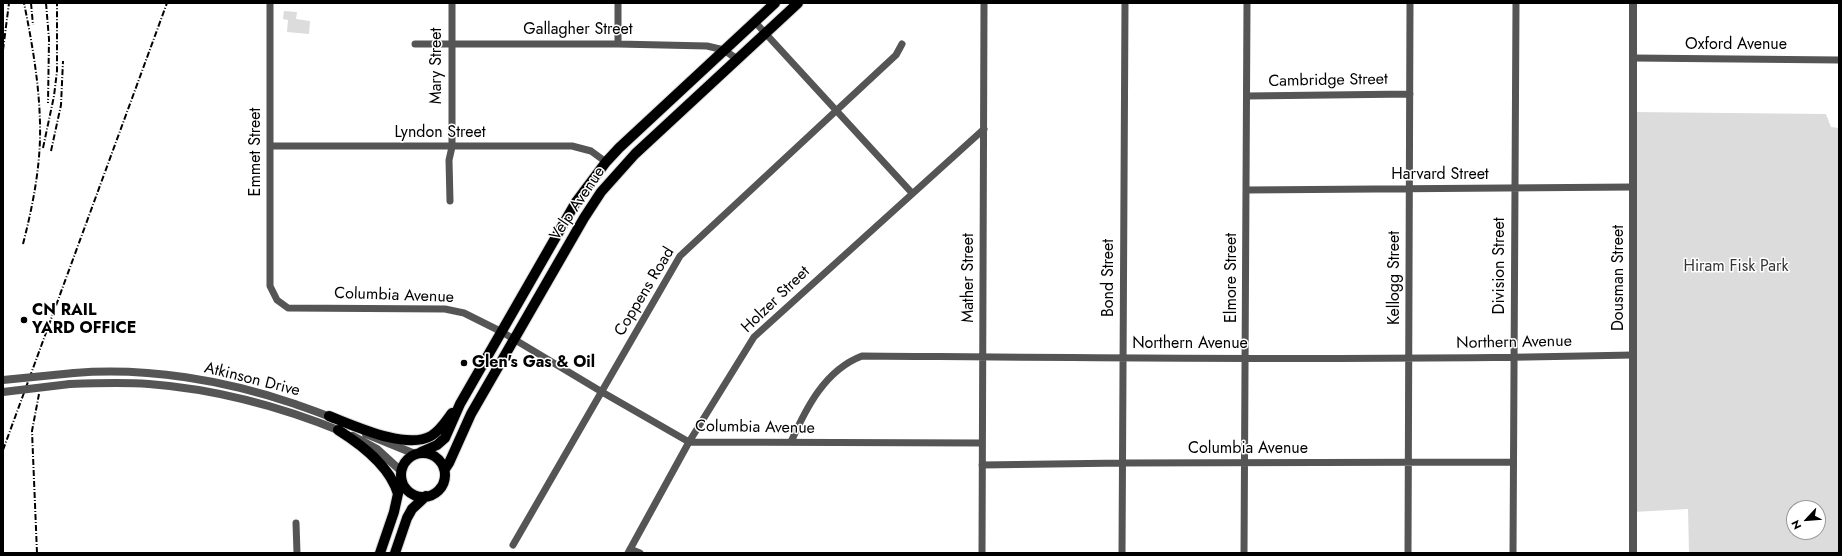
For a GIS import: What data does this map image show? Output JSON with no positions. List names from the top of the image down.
{
  "streets": {
    "main road": ["Velp Avenue"],
    "street": [
      "Gallagher Street",
      "Oxford Avenue",
      "Mary Street",
      "Cambridge Street",
      "Lyndon Street",
      "Emmet Street",
      "Harvard Street",
      "Division Street",
      "Mather Street",
      "Bond Street",
      "Elmore Street",
      "Kellogg Street",
      "Dousman Street",
      "Coppens Road",
      "Columbia Avenue",
      "Holzer Street",
      "Northern Avenue",
      "Atkinson Drive"
    ]
  },
  "crossings": [
    ["Gallagher Street", "Mary Street"],
    ["Gallagher Street", "Velp Avenue"],
    ["Oxford Avenue", "Dousman Street"],
    ["Mary Street", "Lyndon Street"],
    ["Cambridge Street", "Elmore Street"],
    ["Cambridge Street", "Kellogg Street"],
    ["Lyndon Street", "Emmet Street"],
    ["Lyndon Street", "Velp Avenue"],
    ["Emmet Street", "Columbia Avenue"],
    ["Harvard Street", "Division Street"],
    ["Harvard Street", "Elmore Street"],
    ["Harvard Street", "Kellogg Street"],
    ["Harvard Street", "Dousman Street"],
    ["Velp Avenue", "Columbia Avenue"],
    ["Velp Avenue", "Atkinson Drive"],
    ["Division Street", "Columbia Avenue"],
    ["Division Street", "Northern Avenue"],
    ["Mather Street", "Columbia Avenue"],
    ["Mather Street", "Holzer Street"],
    ["Mather Street", "Northern Avenue"],
    ["Bond Street", "Columbia Avenue"],
    ["Bond Street", "Northern Avenue"],
    ["Elmore Street", "Columbia Avenue"],
    ["Elmore Street", "Northern Avenue"],
    ["Kellogg Street", "Columbia Avenue"],
    ["Kellogg Street", "Northern Avenue"],
    ["Dousman Street", "Northern Avenue"],
    ["Coppens Road", "Columbia Avenue"],
    ["Columbia Avenue", "Holzer Street"],
    ["Columbia Avenue", "Northern Avenue"]
  ],
  "parks": ["Hiram Fisk Park"],
  "places": ["CN RAIL YARD OFFICE", "Glen's Gas & Oil"],
  "north": "bottom left"
}
